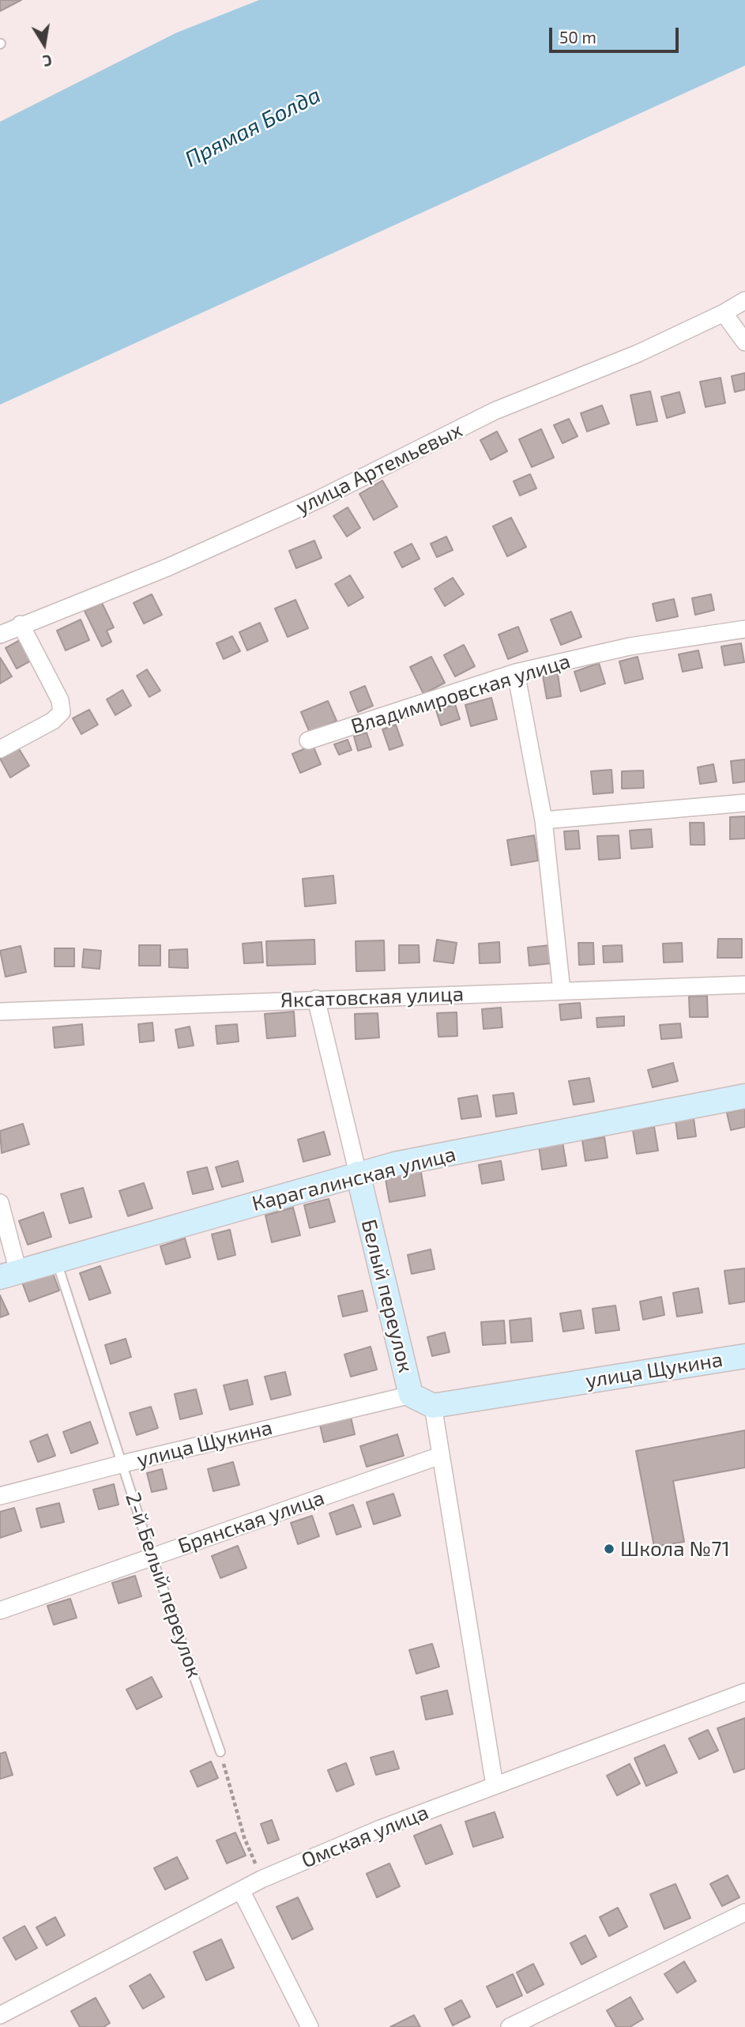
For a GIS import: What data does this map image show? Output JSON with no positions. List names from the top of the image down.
{
  "streets": {
    "street": [
      "улица Артемьевых",
      "Владимировская улица",
      "Яксатовская улица",
      "Карагалинская улица",
      "Белый переулок",
      "улица Щукина",
      "Брянская улица",
      "Омская улица"
    ],
    "lane": ["2-й Белый переулок"]
  },
  "crossings": [
    ["Карагалинская улица", "Белый переулок"],
    ["Карагалинская улица", "2-й Белый переулок"],
    ["Белый переулок", "улица Щукина"],
    ["улица Щукина", "2-й Белый переулок"],
    ["Брянская улица", "2-й Белый переулок"]
  ],
  "water": ["Прямая Болда"],
  "places": ["Школа №71"],
  "scale_bar": "50 m",
  "north": "bottom"
}
